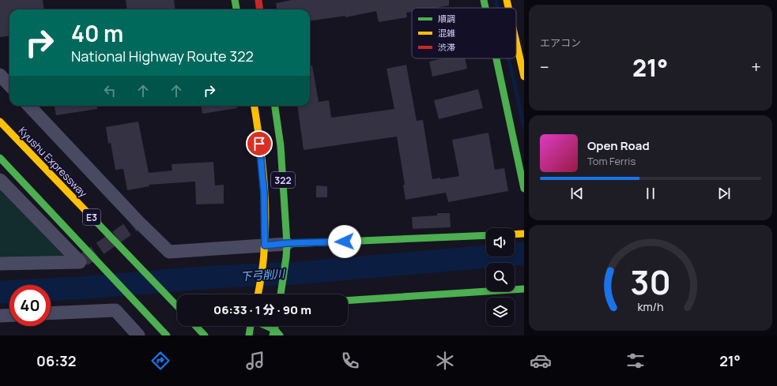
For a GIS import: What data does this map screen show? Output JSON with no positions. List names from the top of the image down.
{
  "streets": {
    "main road": ["Kyushu Expressway", "322", "E3"]
  },
  "water": ["下弓削川"],
  "legend": ["順調", "混雑", "渋滞"],
  "page": {
    "tile": "エアコン",
    "turn": ["40 m", "National Highway Route 322"],
    "heat": ["−", "21°", "+"],
    "song": ["Open Road", "Tom Ferris"],
    "limit": "40",
    "trip": "06:33 · 1 分 · 90 m",
    "tabs": ["06:32", "21°"],
    "gauge": ["30", "km/h"]
  }
}
